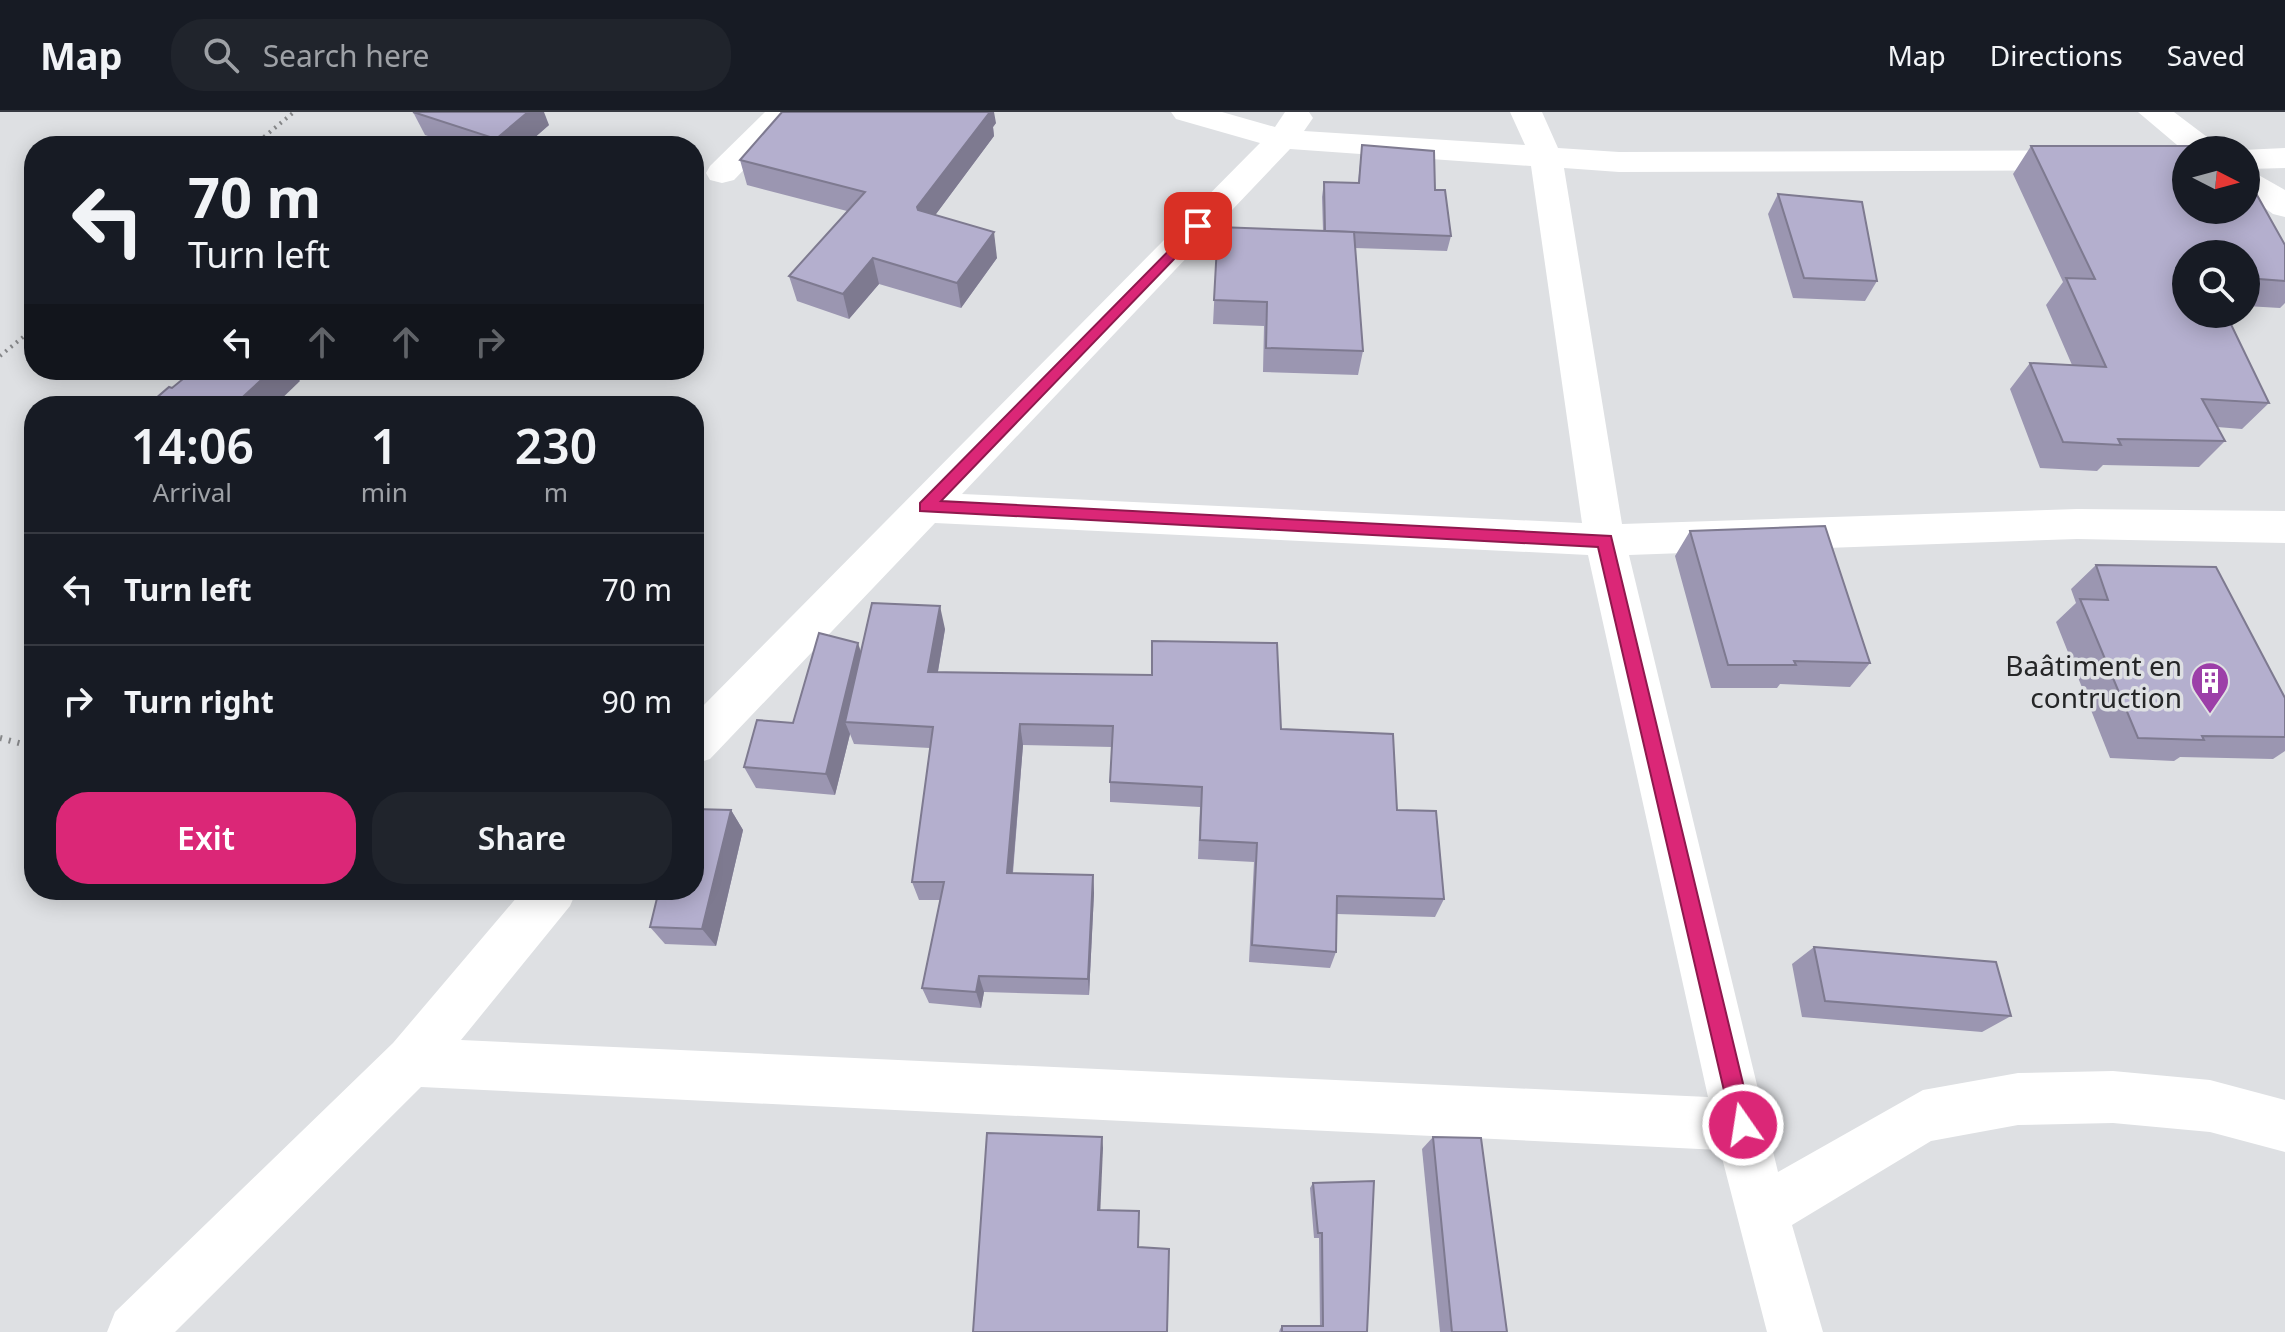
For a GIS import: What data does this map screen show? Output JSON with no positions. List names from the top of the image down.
{
  "places": {
    "building": ["Baâtiment en contruction"]
  },
  "north": "right",
  "page": {
    "header": "Map",
    "search": "Search here",
    "nav": ["Map", "Directions", "Saved"],
    "turn": ["70 m", "Turn left"],
    "eta": [
      "14:06",
      "Arrival",
      "1",
      "min",
      "230",
      "m"
    ],
    "list": [
      {
        "name": "Turn left",
        "value": "70 m"
      },
      {
        "name": "Turn right",
        "value": "90 m"
      }
    ],
    "buttons": ["Exit", "Share"]
  }
}
